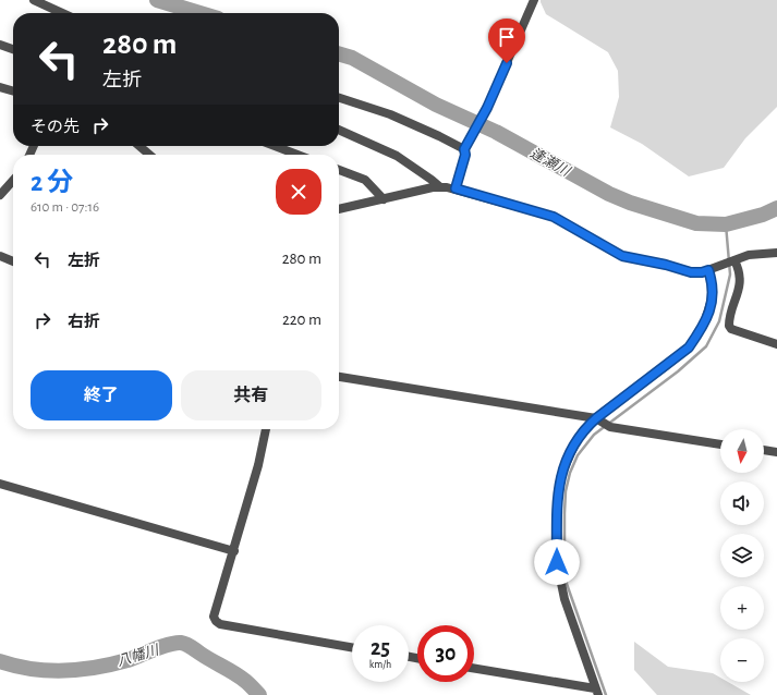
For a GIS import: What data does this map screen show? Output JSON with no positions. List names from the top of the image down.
{
  "water": ["逢瀬川", "八幡川"],
  "north": "bottom",
  "page": {
    "turn": ["280 m", "左折"],
    "then": "その先",
    "heading": ["2 分", "610 m · 07:16"],
    "list": [
      {
        "name": "左折",
        "value": "280 m"
      },
      {
        "name": "右折",
        "value": "220 m"
      }
    ],
    "buttons": ["終了", "共有"],
    "map_buttons": ["+", "−"],
    "speed": "25 km/h",
    "limit": "30"
  }
}
